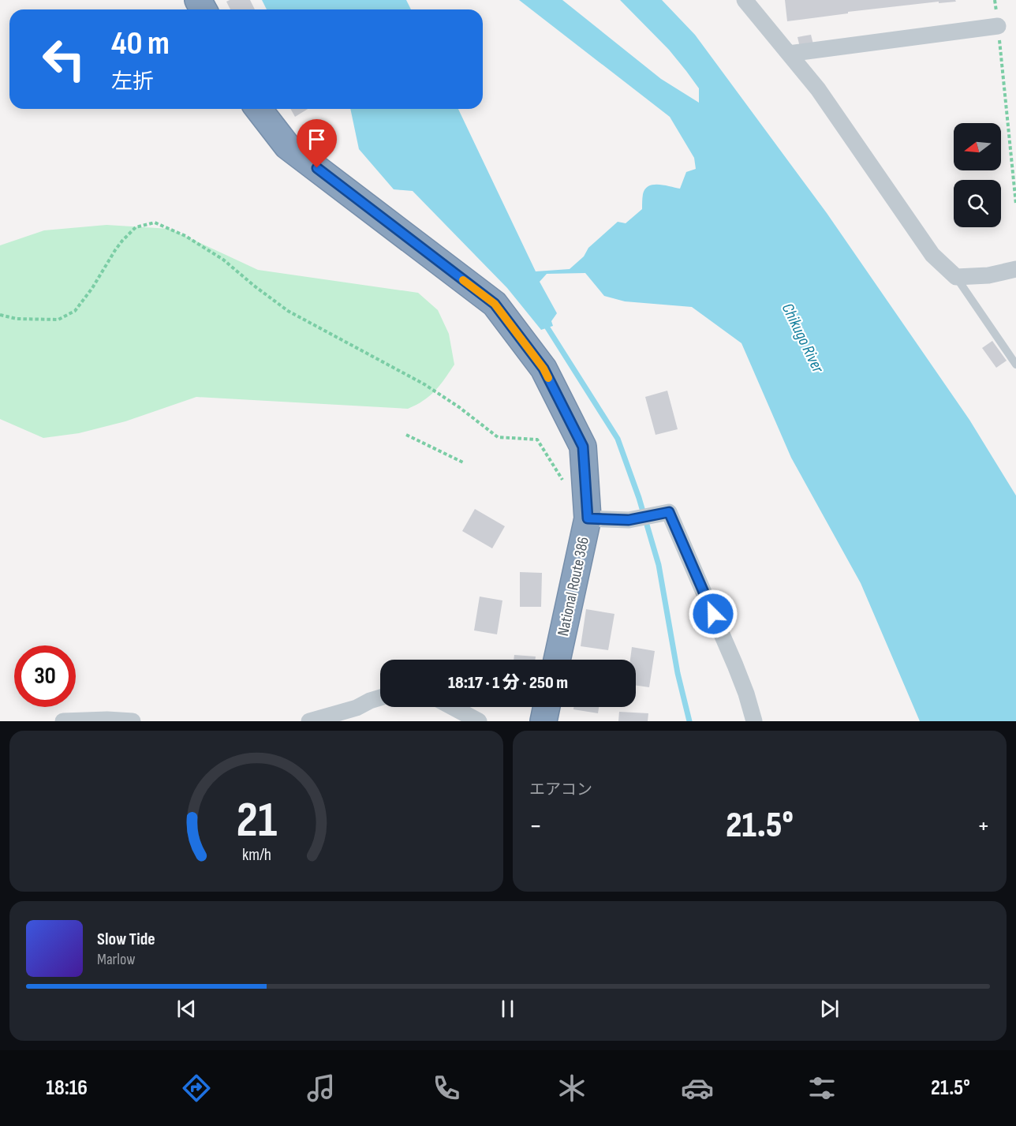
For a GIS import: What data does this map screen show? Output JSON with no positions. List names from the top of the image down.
{
  "streets": {
    "highway": ["National Route 386"]
  },
  "water": ["Chikugo River"],
  "north": "left",
  "page": {
    "turn": ["40 m", "左折"],
    "limit": "30",
    "trip": "18:17 · 1 分 · 250 m",
    "tile": "エアコン",
    "heat": ["−", "21.5°", "+"],
    "song": ["Slow Tide", "Marlow"],
    "tabs": ["18:16", "21.5°"],
    "gauge": ["21", "km/h"]
  }
}
